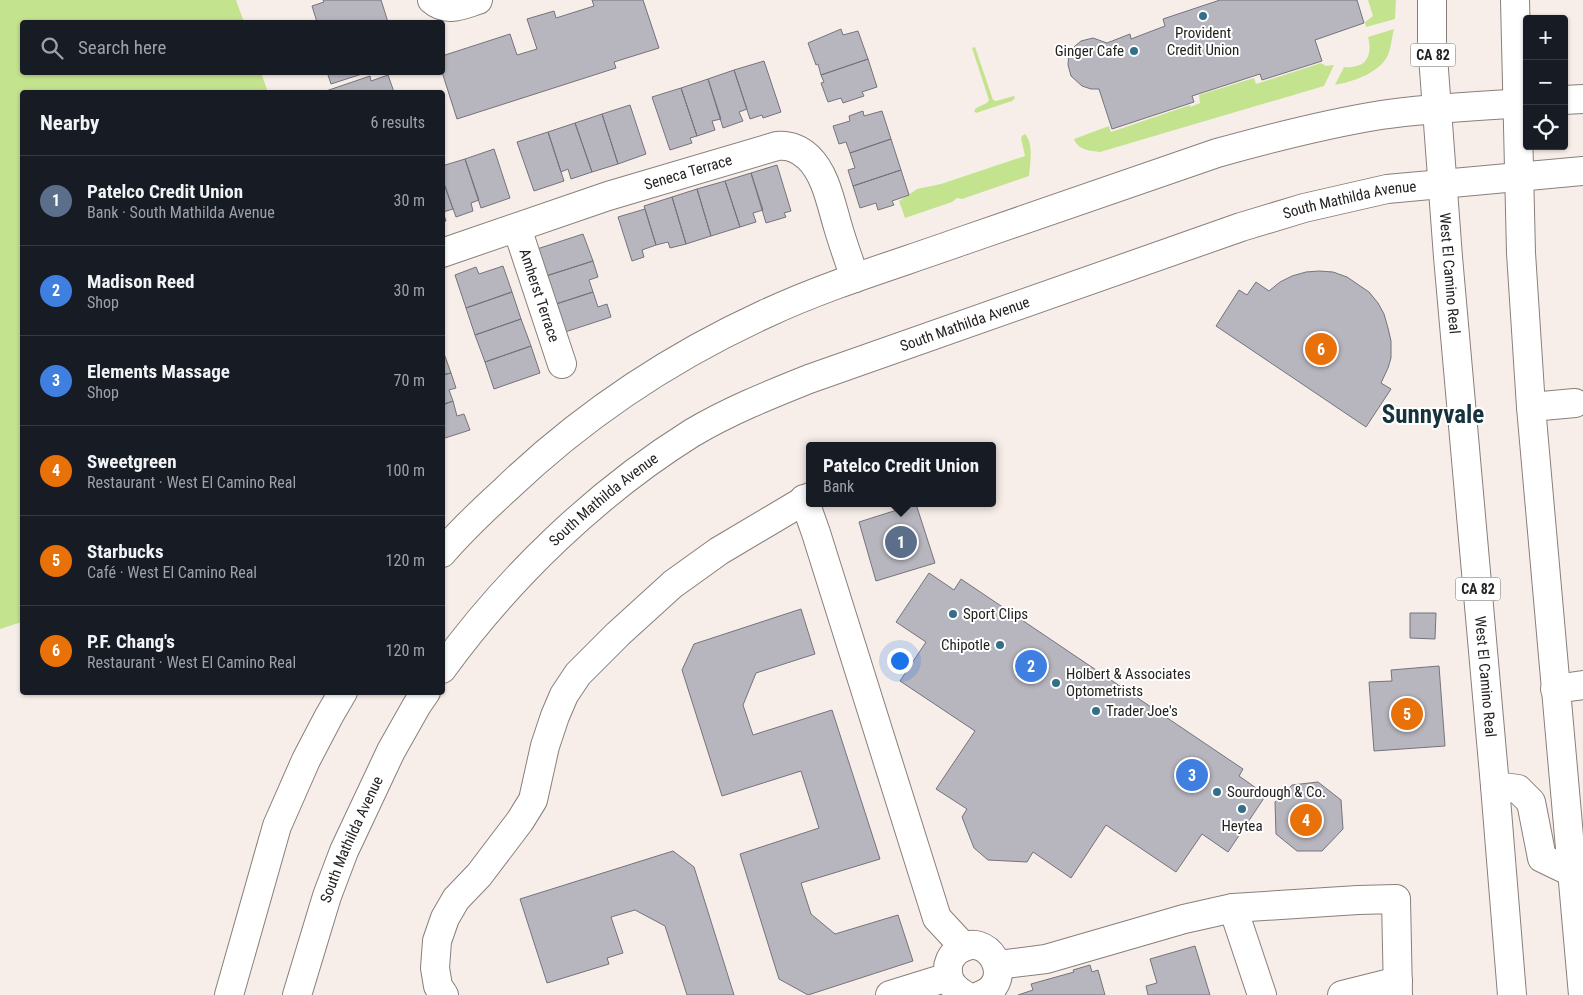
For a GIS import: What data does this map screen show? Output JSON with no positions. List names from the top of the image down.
{
  "streets": {
    "main road": [
      "CA 82",
      "Seneca Terrace",
      "South Mathilda Avenue",
      "West El Camino Real",
      "Amherst Terrace"
    ]
  },
  "crossings": [
    ["Seneca Terrace", "Amherst Terrace"],
    ["South Mathilda Avenue", "West El Camino Real"]
  ],
  "districts": ["Sunnyvale"],
  "places": [
    "Provident Credit Union",
    "Ginger Cafe",
    "Sport Clips",
    "Chipotle",
    "Holbert & Associates Optometrists",
    "Trader Joe's",
    "Sourdough & Co.",
    "Heytea"
  ],
  "page": {
    "map_buttons": ["+", "−"],
    "search": "Search here",
    "heading": ["Nearby", "6 results"],
    "list": [
      {
        "mark": "1",
        "name": "Patelco Credit Union",
        "note": "Bank · South Mathilda Avenue",
        "value": "30 m"
      },
      {
        "mark": "2",
        "name": "Madison Reed",
        "note": "Shop",
        "value": "30 m"
      },
      {
        "mark": "3",
        "name": "Elements Massage",
        "note": "Shop",
        "value": "70 m"
      },
      {
        "mark": "4",
        "name": "Sweetgreen",
        "note": "Restaurant · West El Camino Real",
        "value": "100 m"
      },
      {
        "mark": "5",
        "name": "Starbucks",
        "note": "Café · West El Camino Real",
        "value": "120 m"
      },
      {
        "mark": "6",
        "name": "P.F. Chang's",
        "note": "Restaurant · West El Camino Real",
        "value": "120 m"
      }
    ],
    "pins": [
      "6",
      "1",
      "2",
      "5",
      "3",
      "4"
    ],
    "popup": ["Patelco Credit Union", "Bank"]
  }
}
